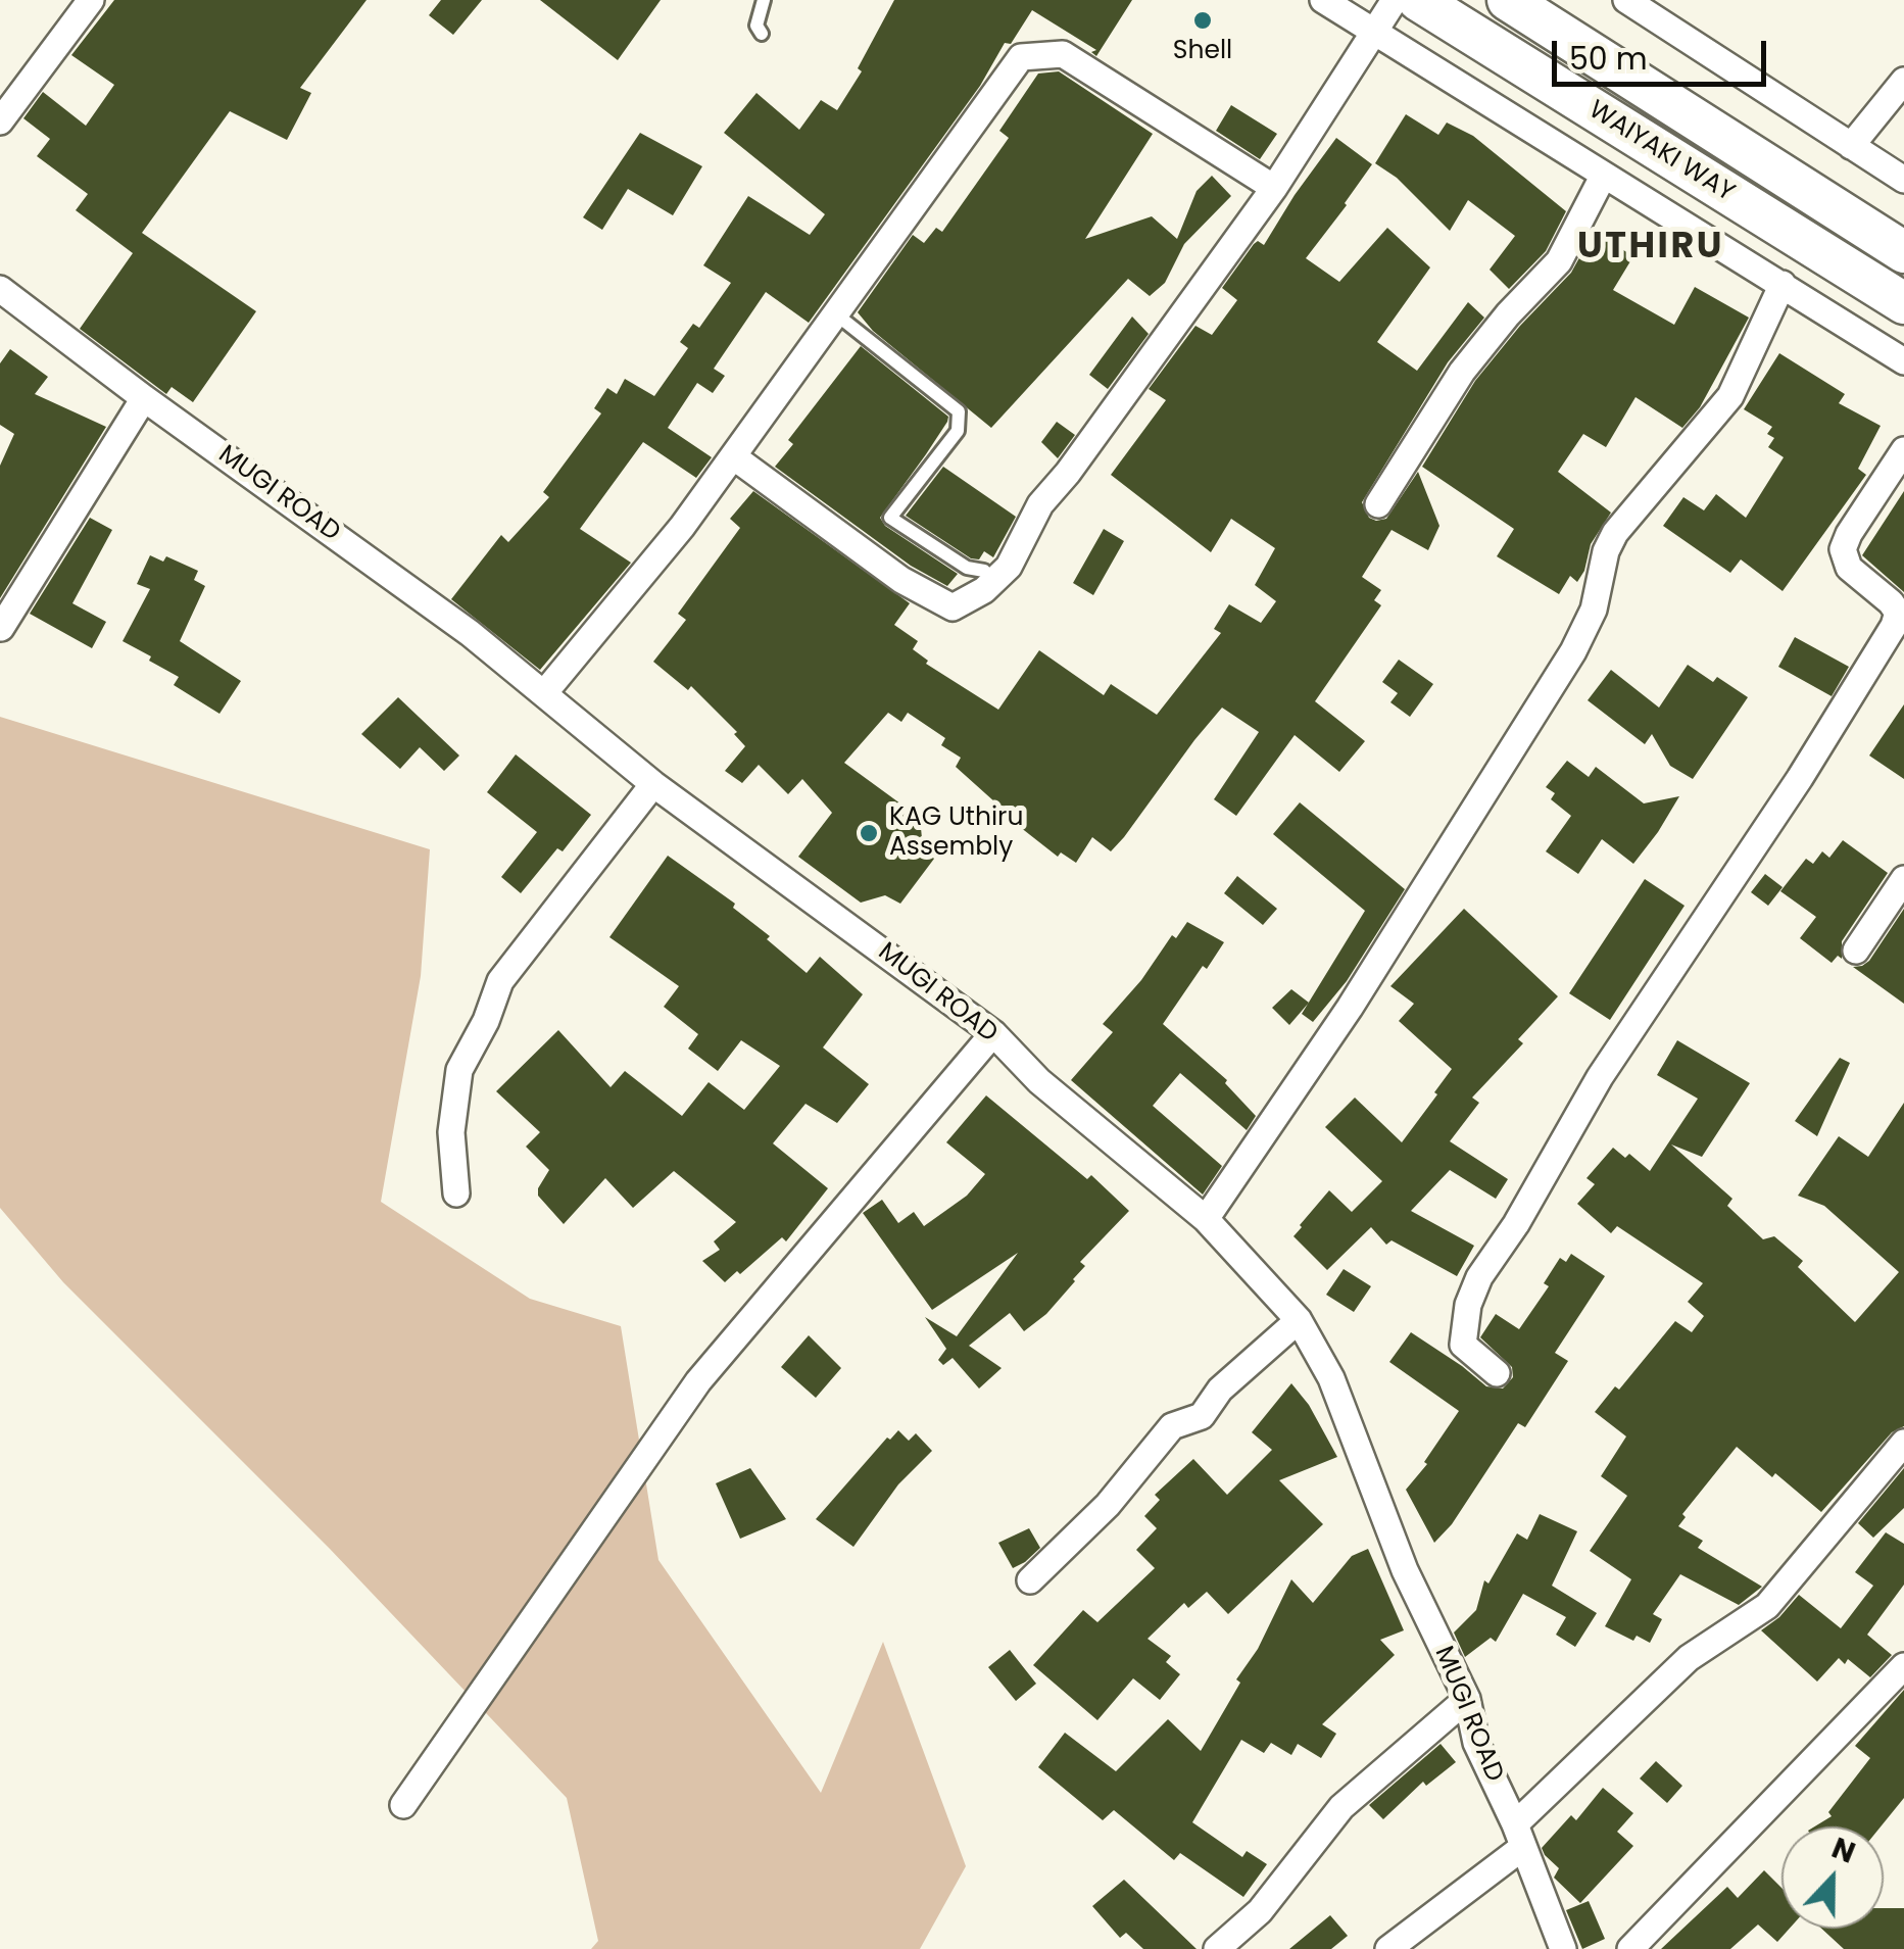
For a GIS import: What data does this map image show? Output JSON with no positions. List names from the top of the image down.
{
  "streets": {
    "highway": ["WAIYAKI WAY"],
    "street": ["MUGI ROAD"]
  },
  "districts": ["UTHIRU"],
  "places": ["Shell", "KAG Uthiru Assembly"],
  "scale_bar": "50 m",
  "north": "top"
}
